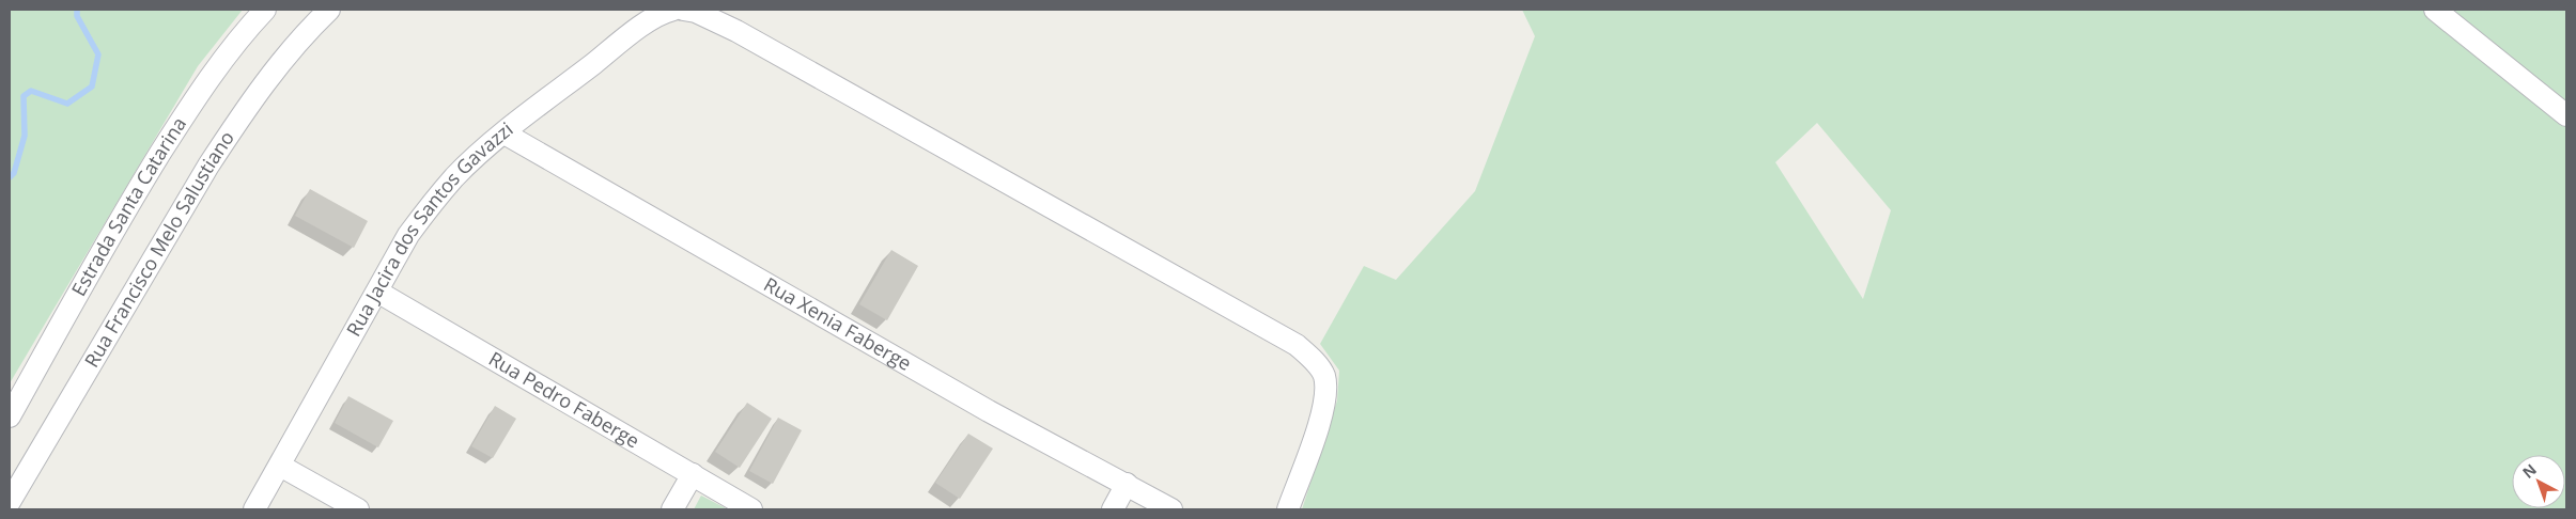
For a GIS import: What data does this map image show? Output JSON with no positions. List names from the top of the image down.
{
  "streets": {
    "street": [
      "Estrada Santa Catarina",
      "Rua Jacira dos Santos Gavazzi",
      "Rua Francisco Melo Salustiano",
      "Rua Xenia Faberge",
      "Rua Pedro Faberge"
    ]
  },
  "crossings": [
    ["Rua Jacira dos Santos Gavazzi", "Rua Xenia Faberge"],
    ["Rua Jacira dos Santos Gavazzi", "Rua Pedro Faberge"]
  ],
  "north": "top left"
}
